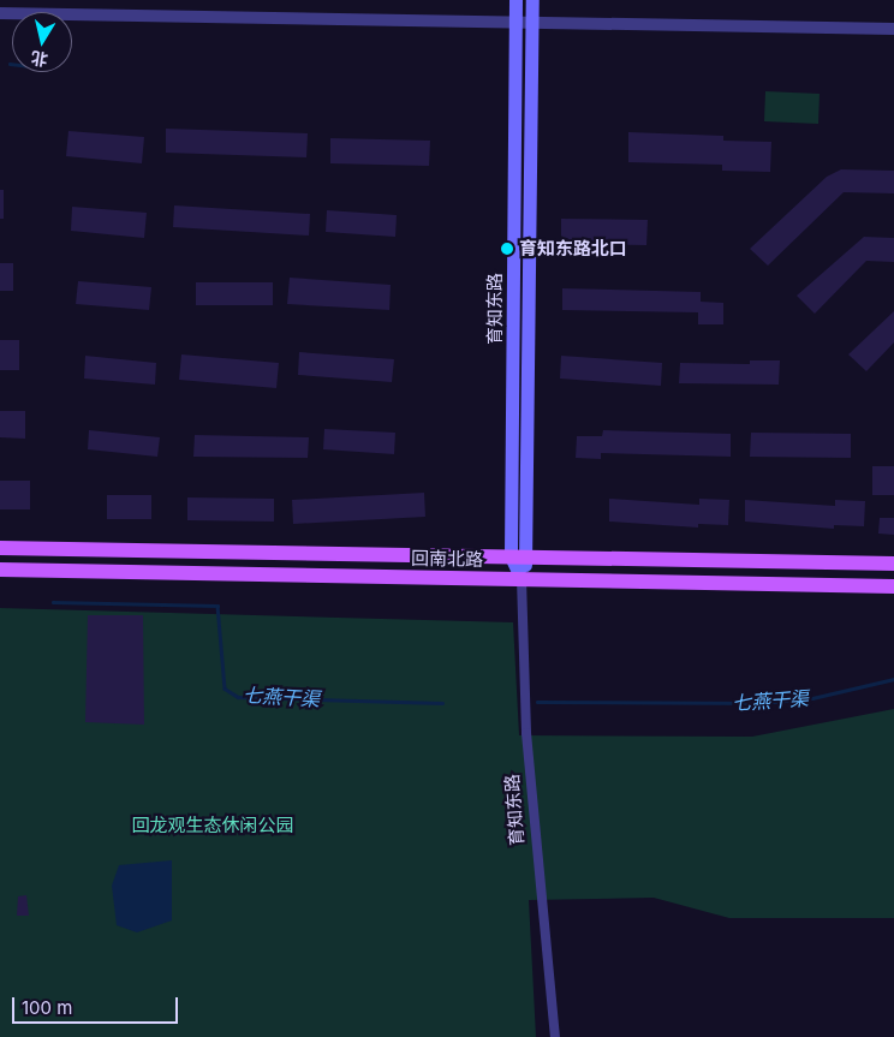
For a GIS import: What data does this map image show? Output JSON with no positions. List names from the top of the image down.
{
  "streets": {
    "main road": ["育知东路", "回南北路"]
  },
  "crossings": [
    ["育知东路", "回南北路"]
  ],
  "water": ["七燕干渠"],
  "parks": ["回龙观生态休闲公园"],
  "places": ["育知东路北口"],
  "scale_bar": "100 m",
  "north": "bottom"
}
